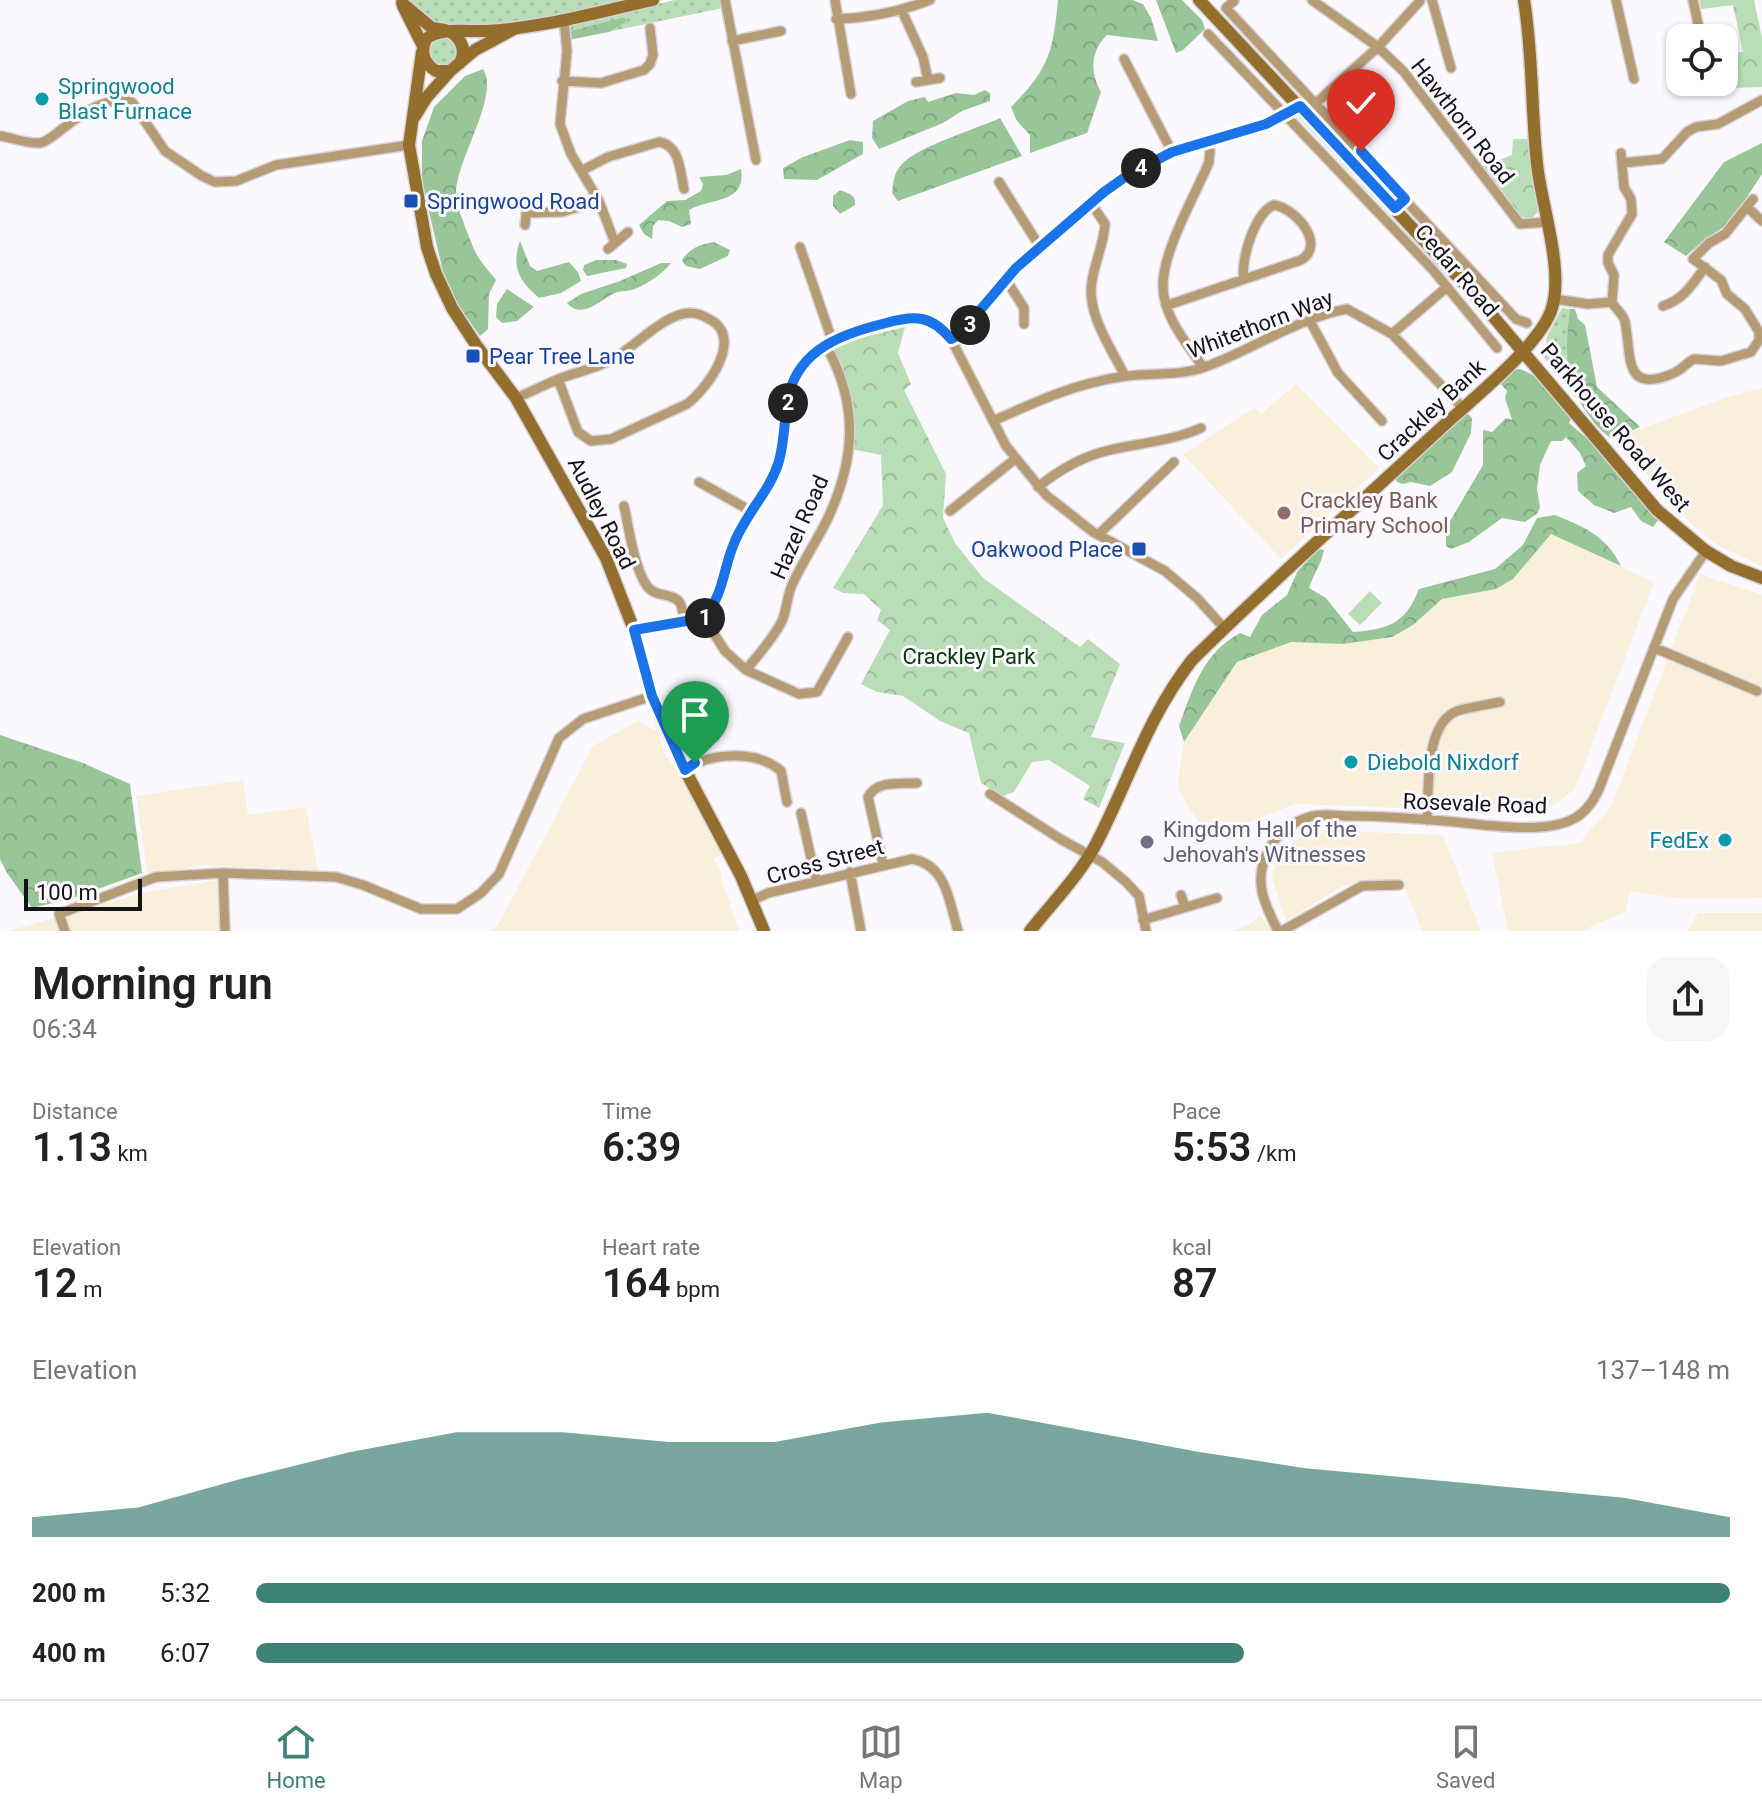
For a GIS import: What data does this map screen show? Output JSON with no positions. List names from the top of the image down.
{
  "streets": {
    "street": [
      "Hawthorn Road",
      "Cedar Road",
      "Whitethorn Way",
      "Crackley Bank",
      "Parkhouse Road West",
      "Audley Road",
      "Hazel Road",
      "Rosevale Road",
      "Cross Street"
    ]
  },
  "crossings": [
    ["Hawthorn Road", "Crackley Bank"],
    ["Cedar Road", "Crackley Bank"],
    ["Cedar Road", "Parkhouse Road West"],
    ["Whitethorn Way", "Crackley Bank"],
    ["Crackley Bank", "Parkhouse Road West"],
    ["Parkhouse Road West", "Rosevale Road"],
    ["Audley Road", "Cross Street"]
  ],
  "parks": ["Crackley Park"],
  "places": {
    "other": [
      "Springwood Blast Furnace",
      "Crackley Bank Primary School",
      "Diebold Nixdorf",
      "FedEx",
      "Kingdom Hall of the Jehovah's Witnesses"
    ],
    "transit": ["Springwood Road", "Pear Tree Lane", "Oakwood Place"]
  },
  "scale_bar": "100 m",
  "page": {
    "pins": [
      "4",
      "3",
      "2",
      "1"
    ],
    "scale": "100 m",
    "heading": ["Morning run", "06:34"],
    "stats": [
      ["Distance", "1.13 km"],
      ["Time", "6:39"],
      ["Pace", "5:53 /km"],
      ["Elevation", "12 m"],
      ["Heart rate", "164 bpm"],
      ["kcal", "87"]
    ],
    "chart": ["Elevation", "137–148 m"],
    "list": [
      {
        "name": "200 m",
        "note": "5:32"
      },
      {
        "name": "400 m",
        "note": "6:07"
      }
    ],
    "tabs": ["Home", "Map", "Saved"]
  }
}
